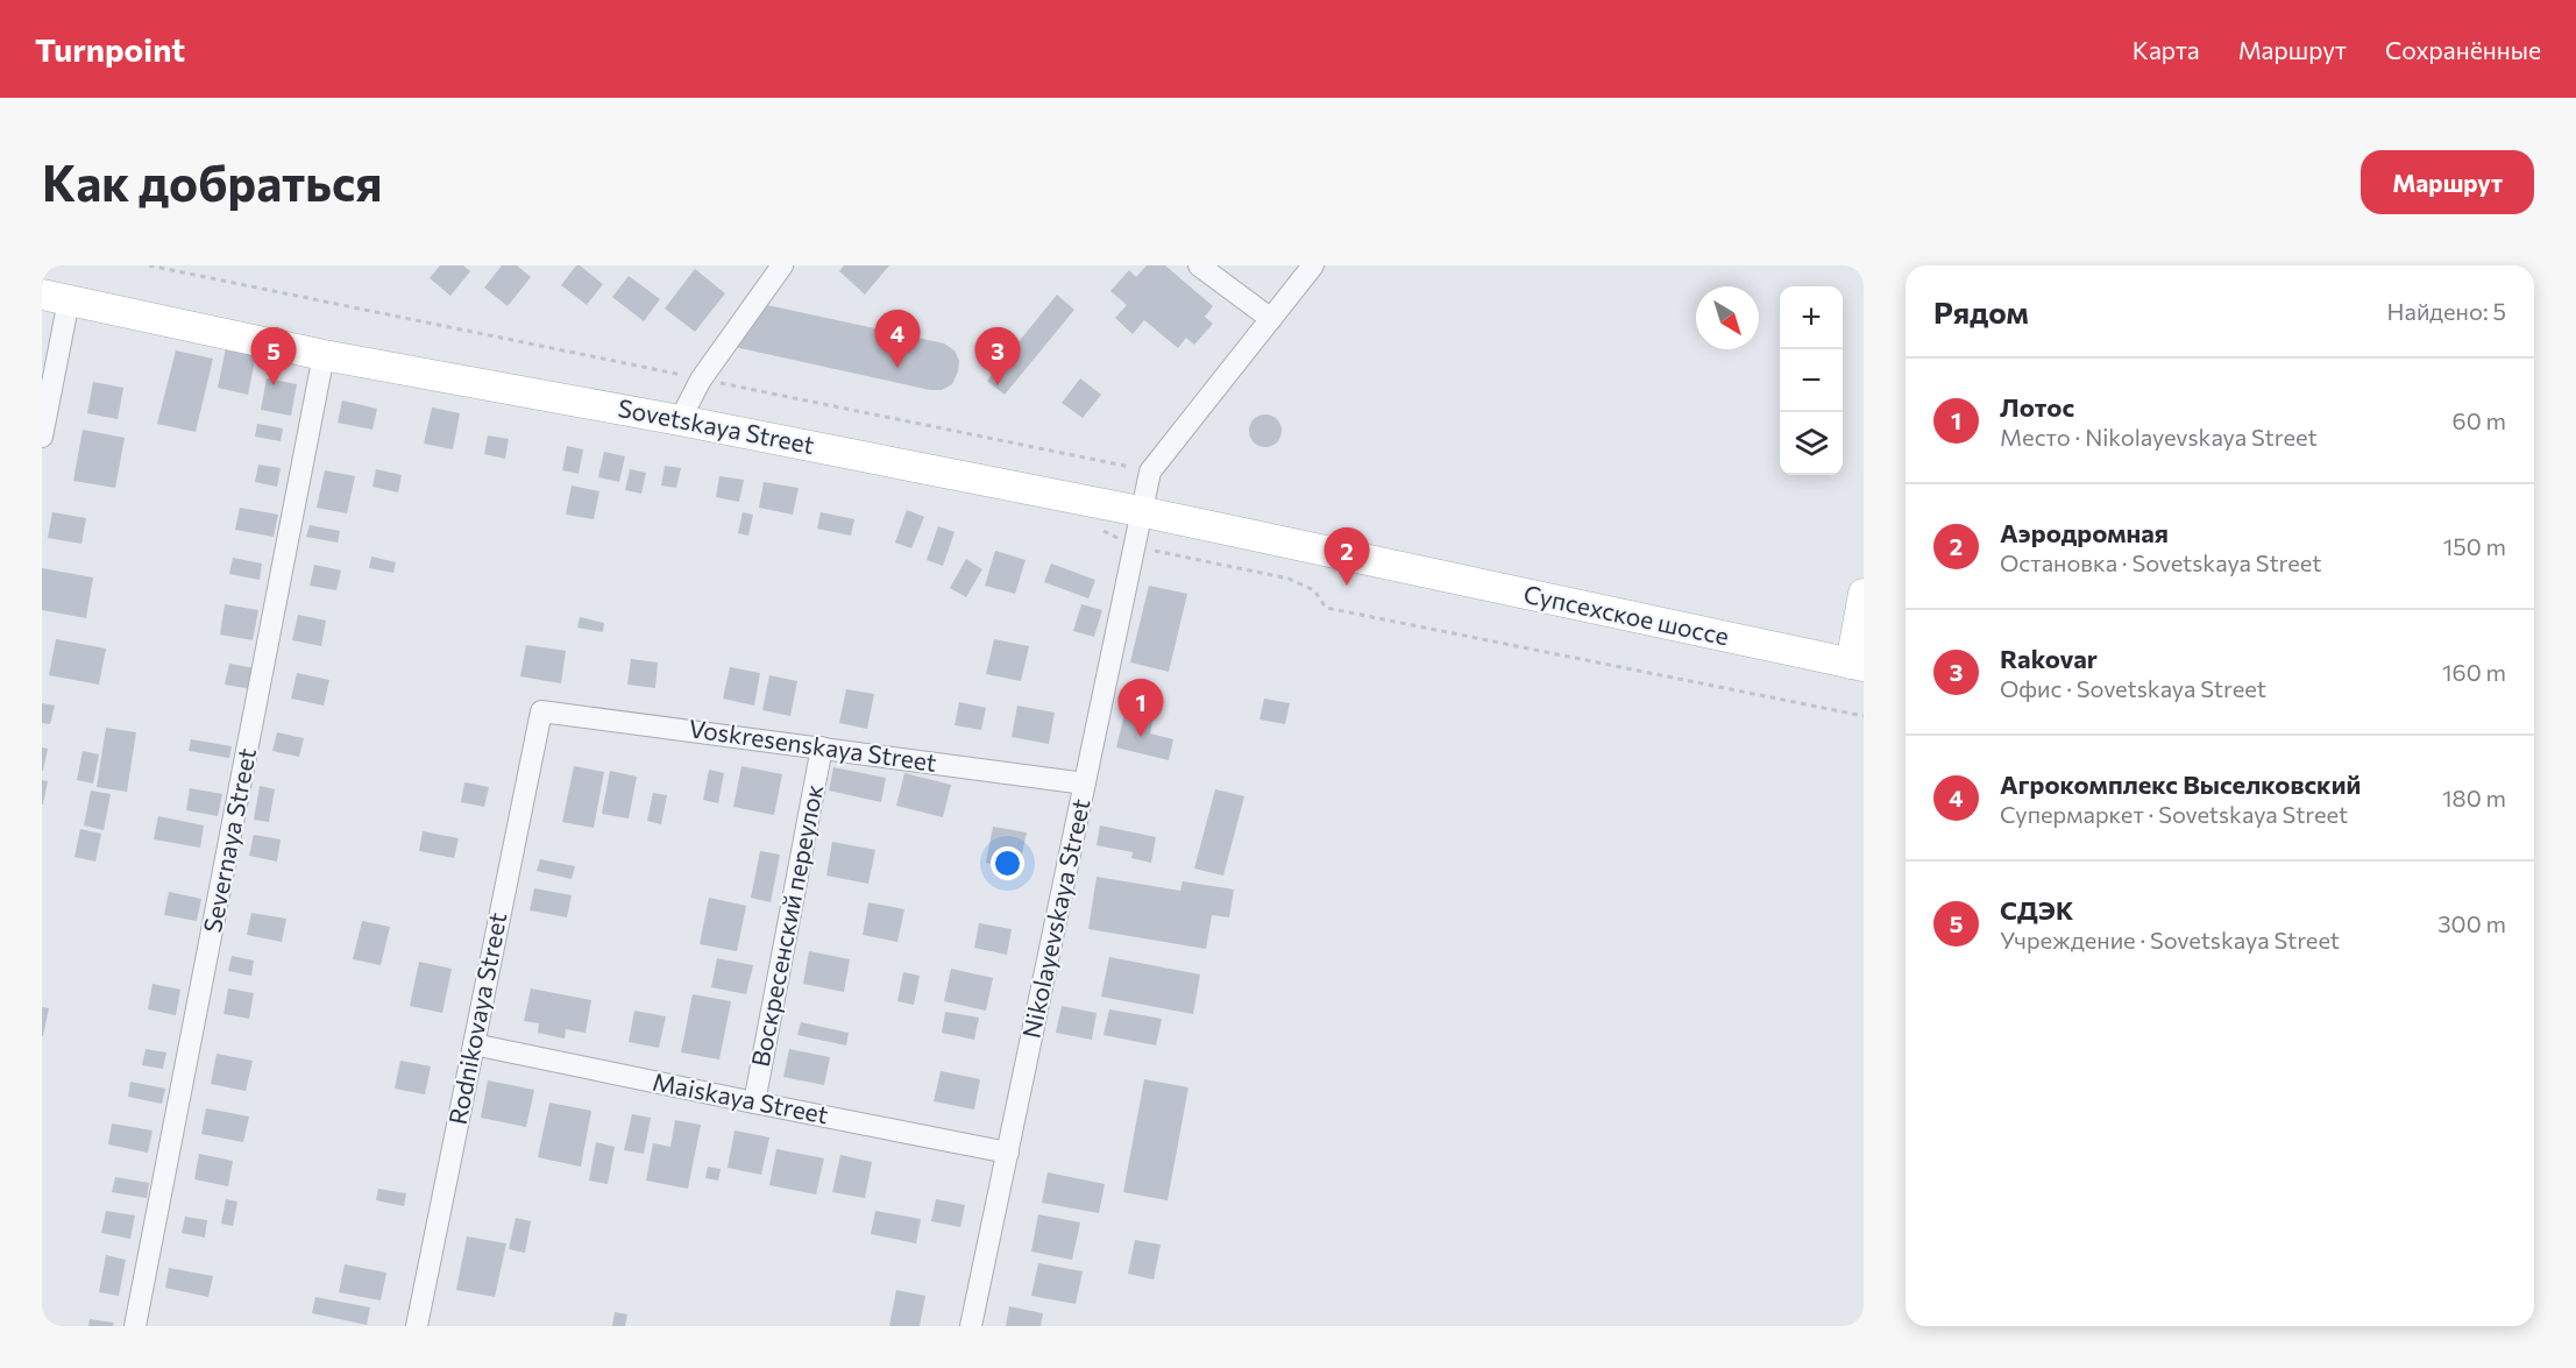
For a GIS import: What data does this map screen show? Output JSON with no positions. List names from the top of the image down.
{
  "streets": {
    "main road": ["Sovetskaya Street", "Супсехское шоссе"],
    "street": [
      "Voskresenskaya Street",
      "Severnaya Street",
      "Nikolayevskaya Street",
      "Воскресенский переулок",
      "Rodnikovaya Street",
      "Maiskaya Street"
    ]
  },
  "crossings": [
    ["Sovetskaya Street", "Супсехское шоссе"],
    ["Sovetskaya Street", "Severnaya Street"],
    ["Sovetskaya Street", "Nikolayevskaya Street"],
    ["Voskresenskaya Street", "Nikolayevskaya Street"],
    ["Voskresenskaya Street", "Воскресенский переулок"],
    ["Voskresenskaya Street", "Rodnikovaya Street"],
    ["Nikolayevskaya Street", "Maiskaya Street"],
    ["Воскресенский переулок", "Maiskaya Street"],
    ["Rodnikovaya Street", "Maiskaya Street"]
  ],
  "north": "bottom right",
  "page": {
    "header": "Turnpoint",
    "nav": ["Карта", "Маршрут", "Сохранённые"],
    "buttons": "Маршрут",
    "title": "Как добраться",
    "heading": ["Рядом", "Найдено: 5"],
    "map_buttons": ["+", "−"],
    "pins": [
      "4",
      "3",
      "5",
      "2",
      "1"
    ],
    "list": [
      {
        "mark": "1",
        "name": "Лотос",
        "note": "Место · Nikolayevskaya Street",
        "value": "60 m"
      },
      {
        "mark": "2",
        "name": "Аэродромная",
        "note": "Остановка · Sovetskaya Street",
        "value": "150 m"
      },
      {
        "mark": "3",
        "name": "Rakovar",
        "note": "Офис · Sovetskaya Street",
        "value": "160 m"
      },
      {
        "mark": "4",
        "name": "Агрокомплекс Выселковский",
        "note": "Супермаркет · Sovetskaya Street",
        "value": "180 m"
      },
      {
        "mark": "5",
        "name": "СДЭК",
        "note": "Учреждение · Sovetskaya Street",
        "value": "300 m"
      }
    ]
  }
}
